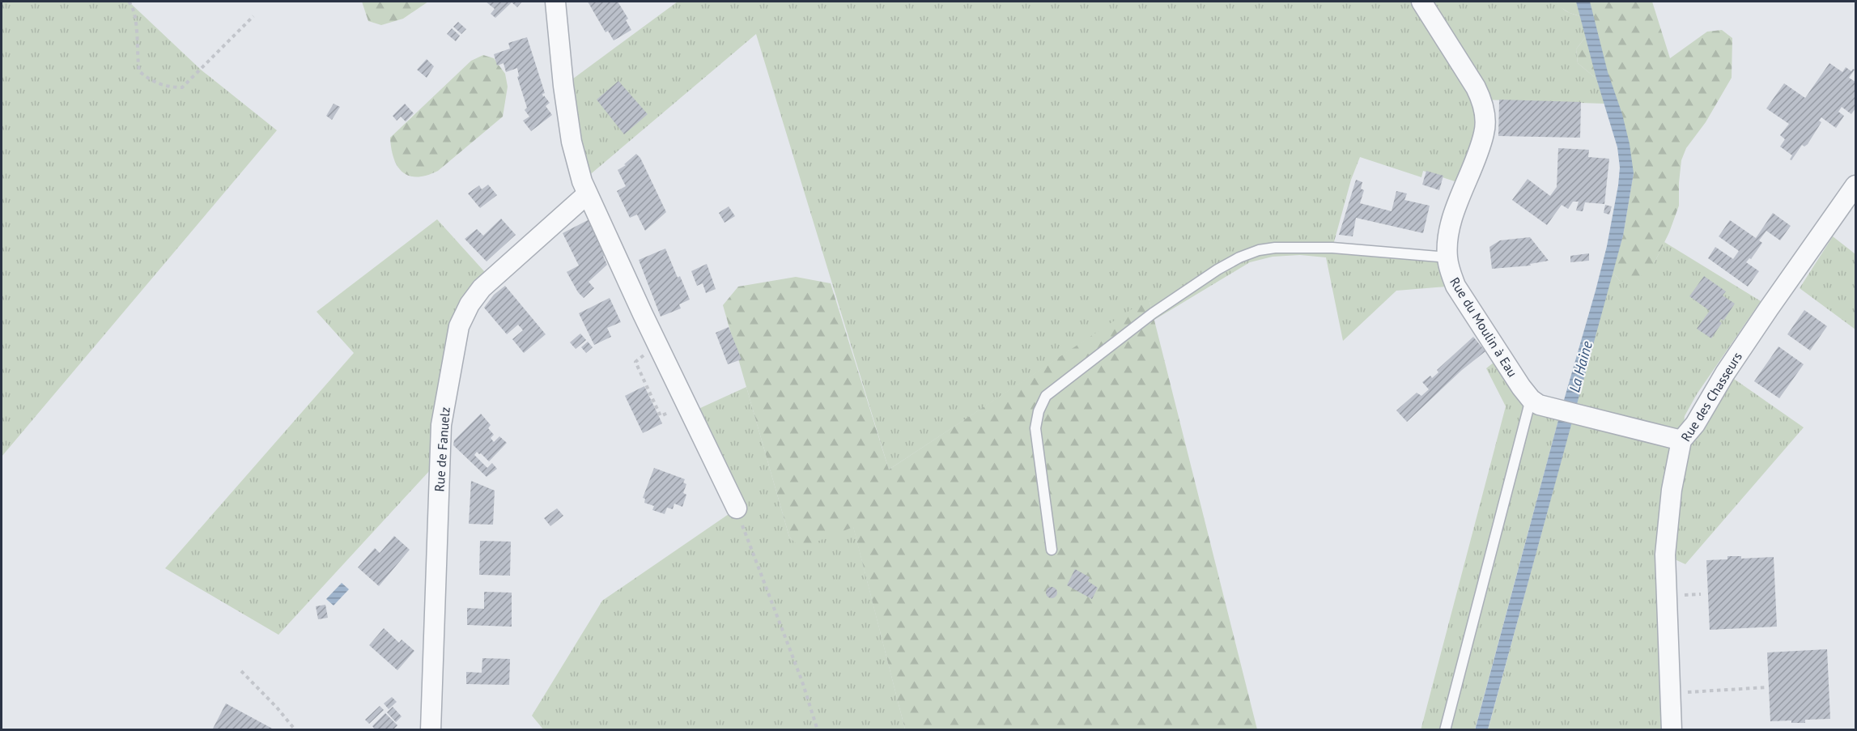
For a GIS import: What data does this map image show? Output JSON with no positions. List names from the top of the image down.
{
  "streets": {
    "street": ["Rue du Moulin à Eau", "Rue des Chasseurs", "Rue de Fanuelz"]
  },
  "crossings": [
    ["Rue du Moulin à Eau", "Rue des Chasseurs"]
  ],
  "water": ["La Haine"]
}
